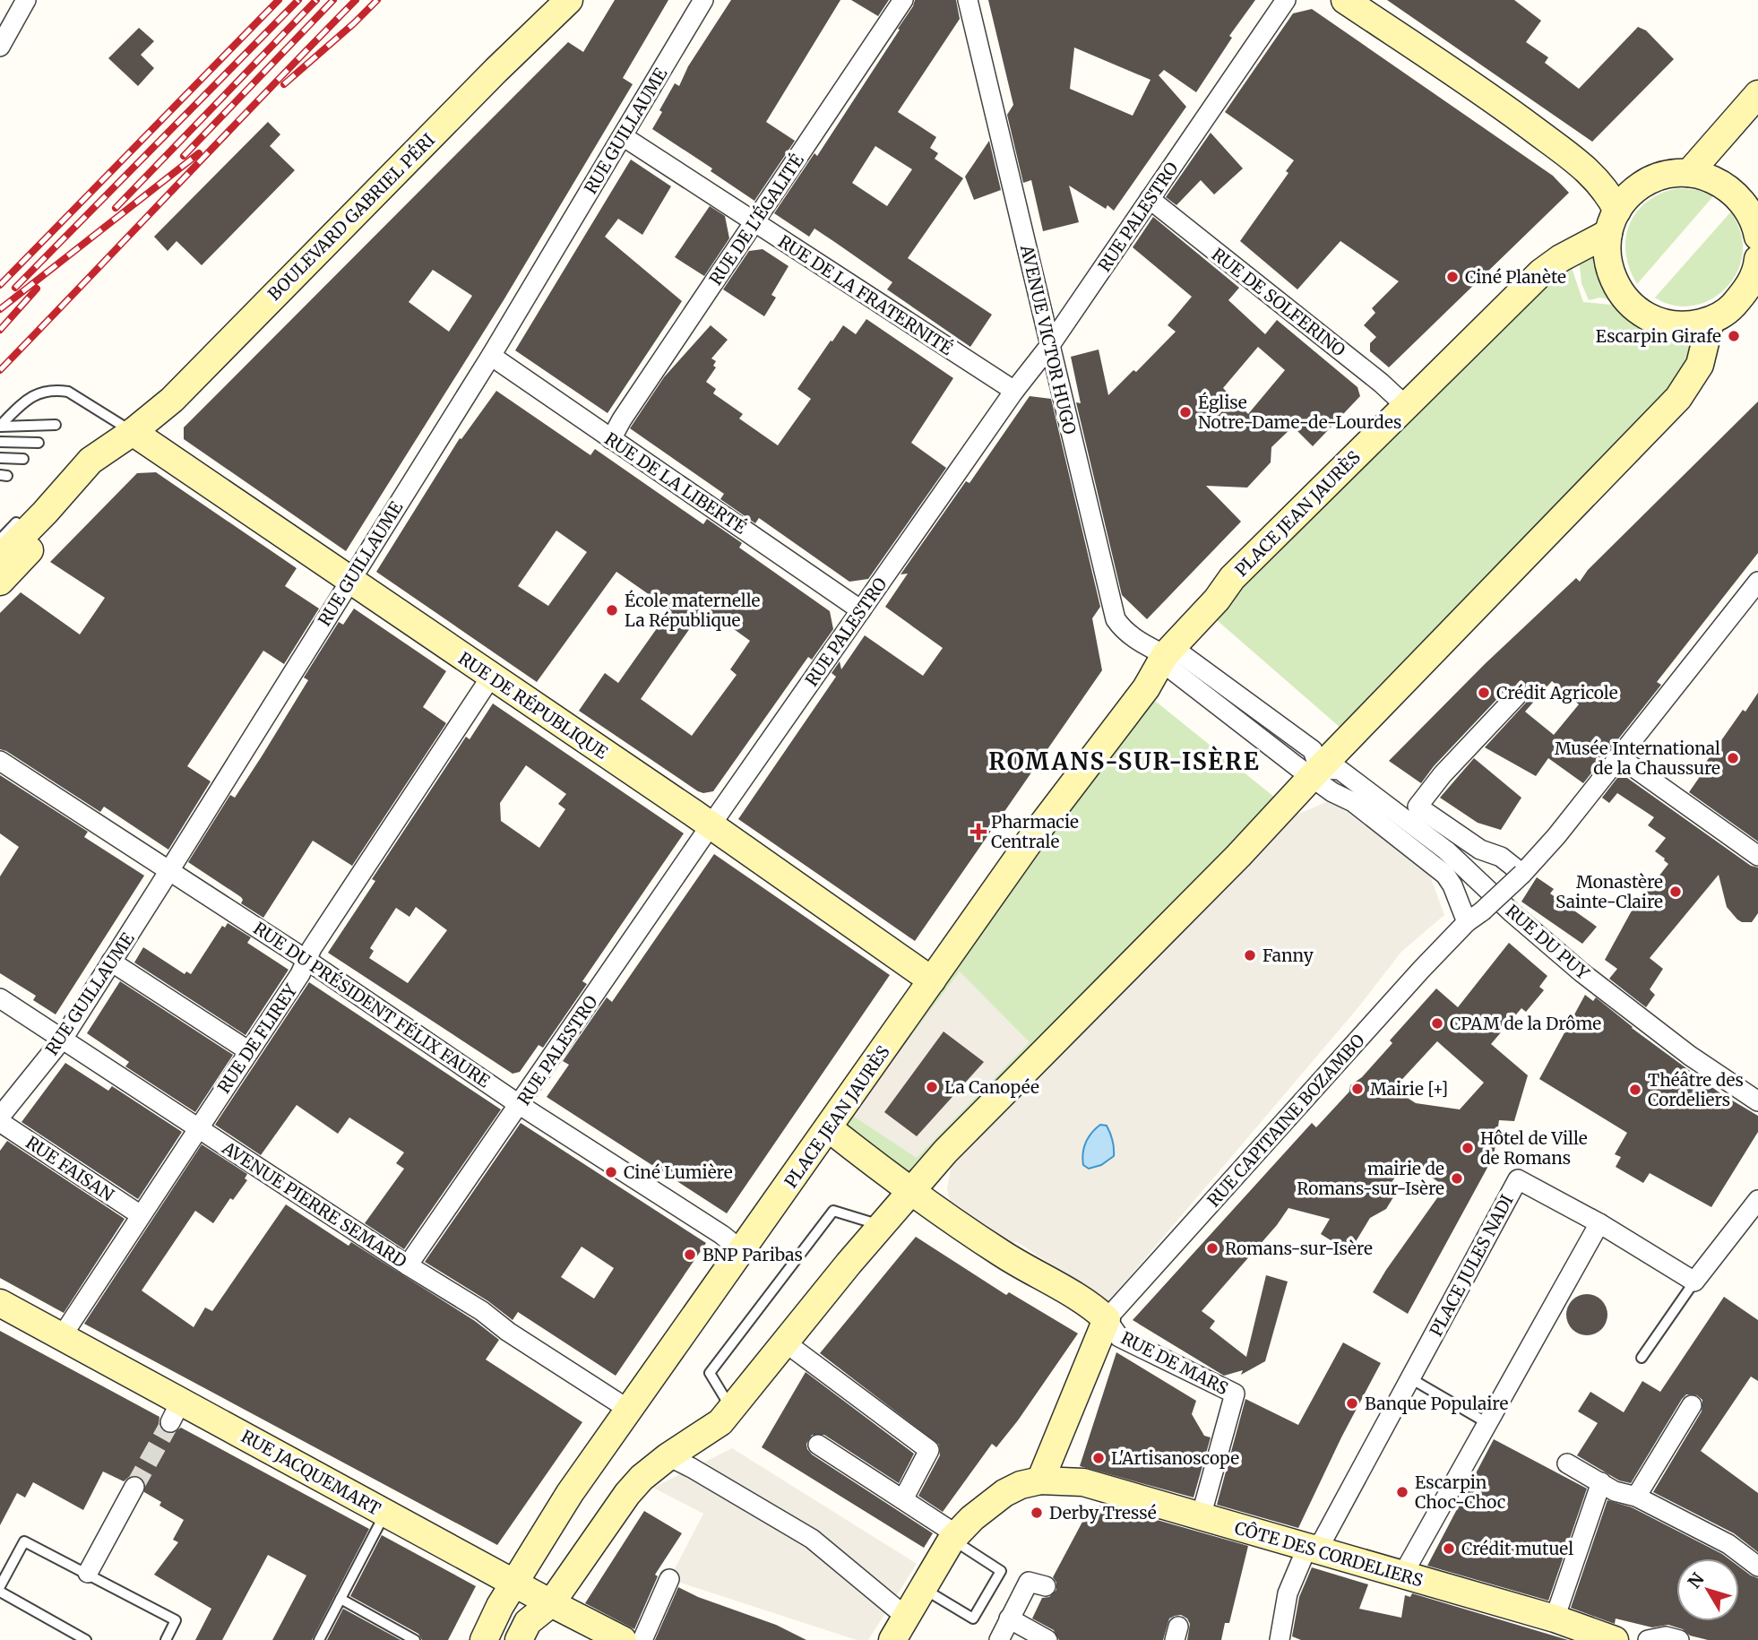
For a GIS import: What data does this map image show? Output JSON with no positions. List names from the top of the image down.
{
  "streets": {
    "main road": [
      "BOULEVARD GABRIEL PÉRI",
      "PLACE JEAN JAURÈS",
      "RUE DE RÉPUBLIQUE",
      "RUE JACQUEMART",
      "CÔTE DES CORDELIERS"
    ],
    "street": [
      "RUE GUILLAUME",
      "RUE PALESTRO",
      "RUE DE L'ÉGALITÉ",
      "RUE DE LA FRATERNITÉ",
      "RUE DE SOLFERINO",
      "AVENUE VICTOR HUGO",
      "RUE DE LA LIBERTÉ",
      "RUE DU PUY",
      "RUE DU PRÉSIDENT FÉLIX FAURE",
      "RUE DE FLIREY",
      "RUE CAPITAINE BOZAMBO",
      "RUE FAISAN",
      "AVENUE PIERRE SEMARD",
      "PLACE JULES NADI",
      "RUE DE MARS"
    ]
  },
  "crossings": [
    ["RUE GUILLAUME", "RUE DE LA FRATERNITÉ"],
    ["RUE GUILLAUME", "RUE DE LA LIBERTÉ"],
    ["RUE GUILLAUME", "RUE DE RÉPUBLIQUE"],
    ["RUE GUILLAUME", "RUE DU PRÉSIDENT FÉLIX FAURE"],
    ["RUE GUILLAUME", "AVENUE PIERRE SEMARD"],
    ["BOULEVARD GABRIEL PÉRI", "RUE DE RÉPUBLIQUE"],
    ["RUE PALESTRO", "RUE DE LA FRATERNITÉ"],
    ["RUE PALESTRO", "RUE DE SOLFERINO"],
    ["RUE PALESTRO", "AVENUE VICTOR HUGO"],
    ["RUE PALESTRO", "RUE DE LA LIBERTÉ"],
    ["RUE PALESTRO", "RUE DE RÉPUBLIQUE"],
    ["RUE PALESTRO", "RUE DU PRÉSIDENT FÉLIX FAURE"],
    ["RUE PALESTRO", "AVENUE PIERRE SEMARD"],
    ["RUE DE L'ÉGALITÉ", "RUE DE LA FRATERNITÉ"],
    ["RUE DE L'ÉGALITÉ", "RUE DE LA LIBERTÉ"],
    ["RUE DE SOLFERINO", "PLACE JEAN JAURÈS"],
    ["AVENUE VICTOR HUGO", "PLACE JEAN JAURÈS"],
    ["PLACE JEAN JAURÈS", "RUE DE RÉPUBLIQUE"],
    ["PLACE JEAN JAURÈS", "RUE DU PRÉSIDENT FÉLIX FAURE"],
    ["PLACE JEAN JAURÈS", "AVENUE PIERRE SEMARD"],
    ["PLACE JEAN JAURÈS", "RUE JACQUEMART"],
    ["RUE DE RÉPUBLIQUE", "RUE DE FLIREY"],
    ["RUE DU PRÉSIDENT FÉLIX FAURE", "RUE DE FLIREY"],
    ["RUE DE FLIREY", "RUE FAISAN"],
    ["RUE DE FLIREY", "AVENUE PIERRE SEMARD"],
    ["RUE DE FLIREY", "RUE JACQUEMART"],
    ["RUE CAPITAINE BOZAMBO", "RUE DE MARS"],
    ["PLACE JULES NADI", "CÔTE DES CORDELIERS"],
    ["RUE DE MARS", "CÔTE DES CORDELIERS"]
  ],
  "districts": ["ROMANS-SUR-ISÈRE"],
  "places": {
    "other": [
      "Ciné Planète",
      "Escarpin Girafe",
      "Église Notre-Dame-de-Lourdes",
      "École maternelle La République",
      "Crédit Agricole",
      "Musée International de la Chaussure",
      "Monastère Sainte-Claire",
      "Fanny",
      "CPAM de la Drôme",
      "La Canopée",
      "Mairie [+]",
      "Théâtre des Cordeliers",
      "Hôtel de Ville de Romans",
      "Ciné Lumière",
      "mairie de Romans-sur-Isère",
      "Romans-sur-Isère",
      "BNP Paribas",
      "Banque Populaire",
      "L'Artisanoscope",
      "Escarpin Choc-Choc",
      "Derby Tressé",
      "Crédit mutuel"
    ],
    "health": ["Pharmacie Centrale"]
  },
  "north": "top left"
}
